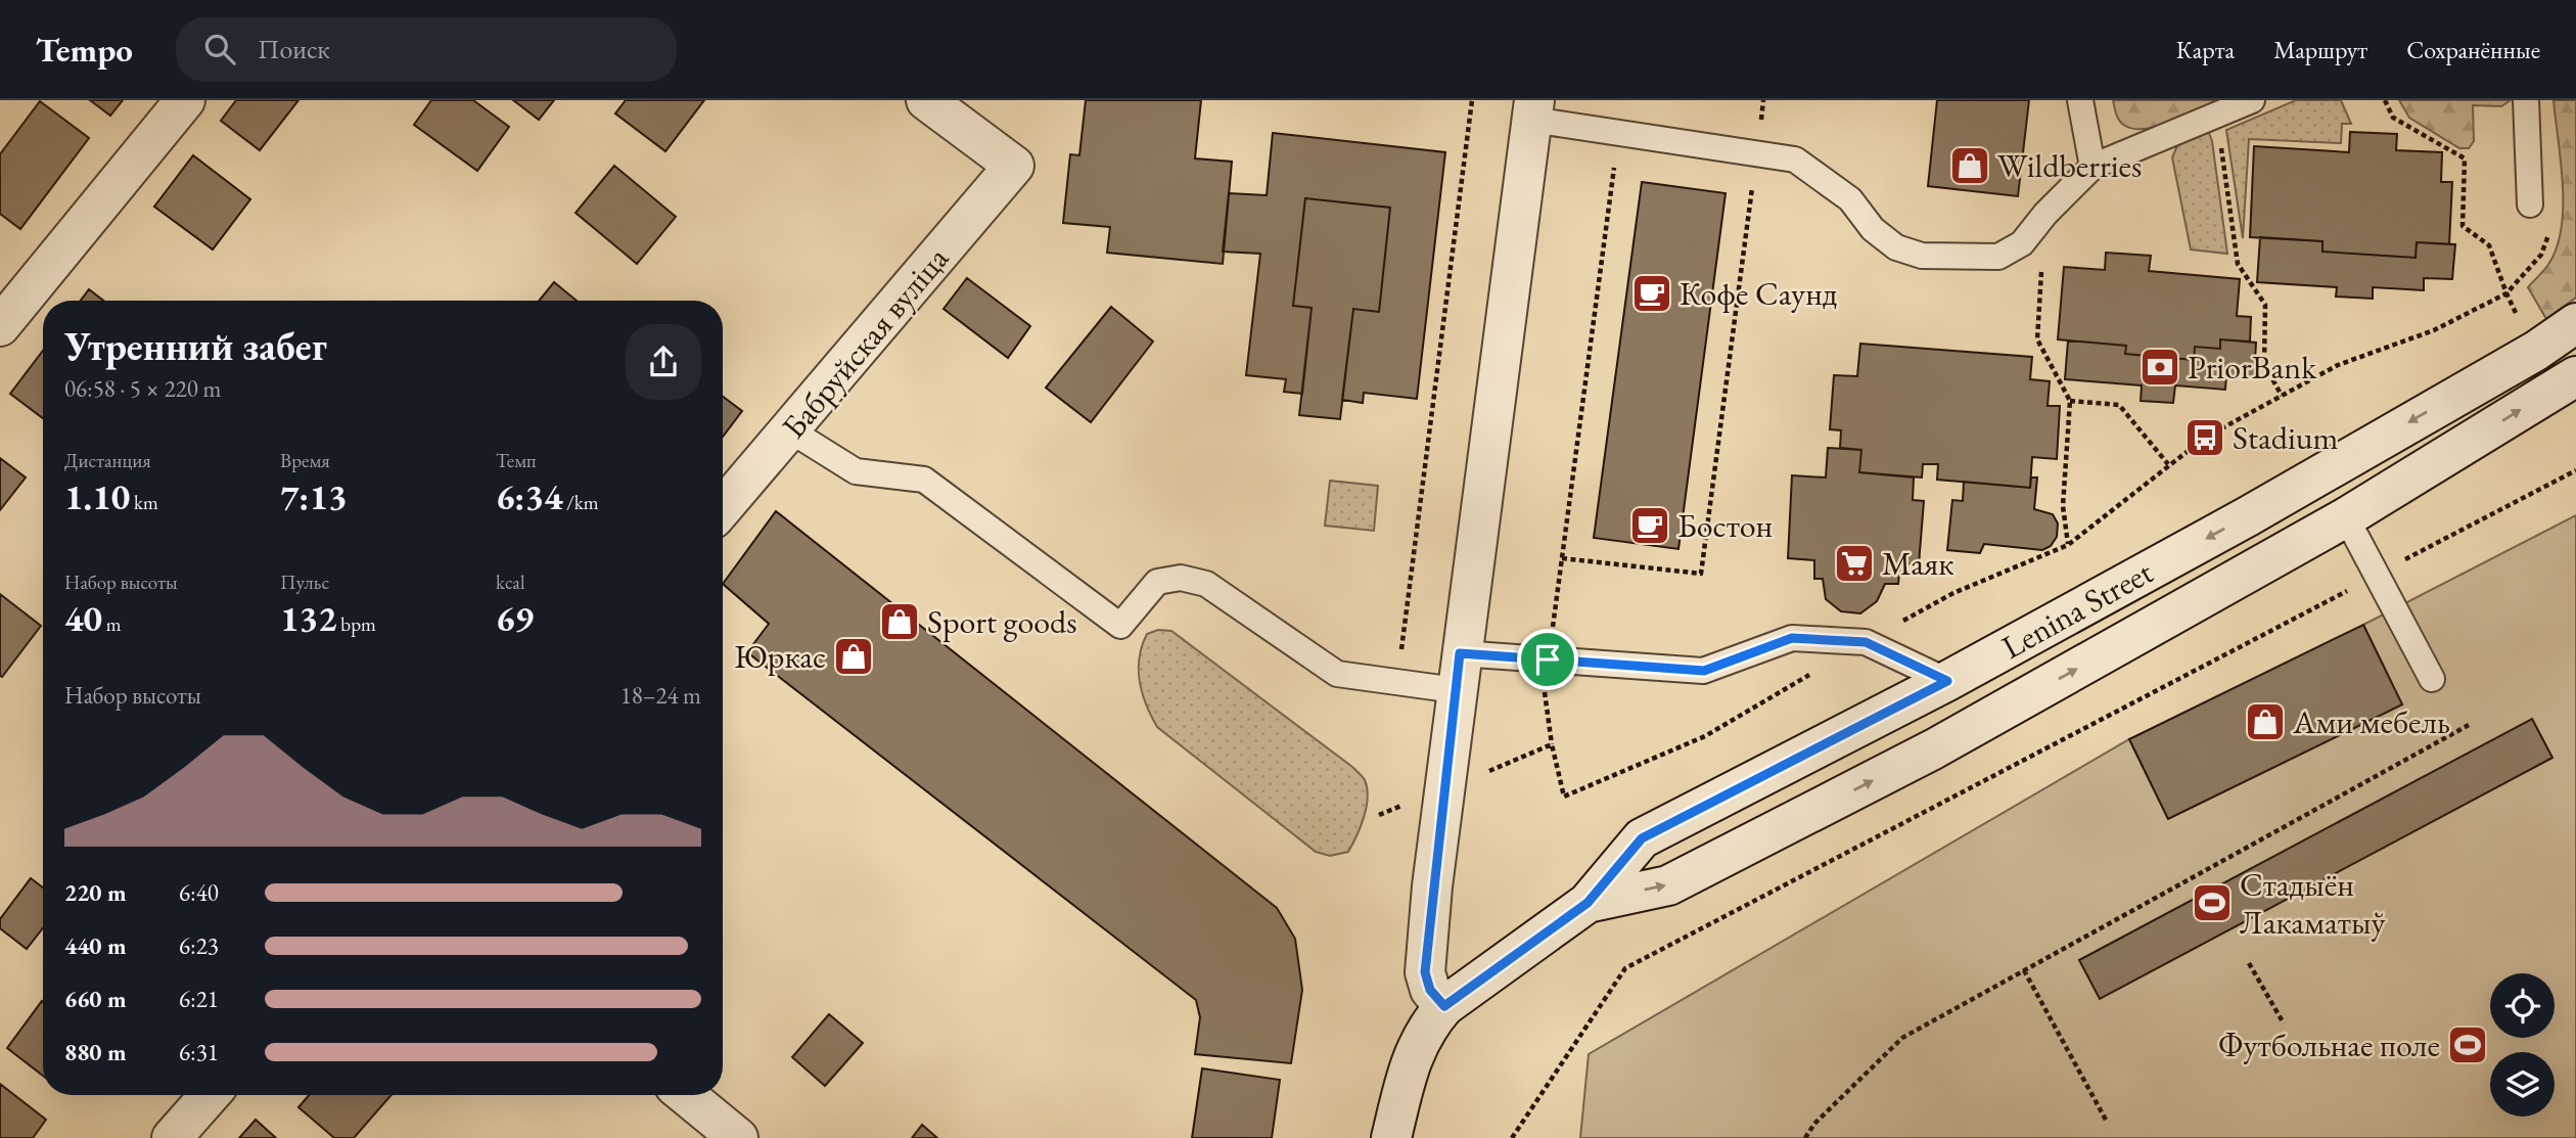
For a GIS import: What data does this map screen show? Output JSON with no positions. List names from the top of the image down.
{
  "streets": {
    "main road": ["Бабруйская вуліца", "Lenina Street"]
  },
  "places": {
    "shop": [
      "Wildberries",
      "Sport goods",
      "Юркас",
      "Ами мебель"
    ],
    "cafe": ["Кофе Саунд", "Бостон"],
    "bank": ["PriorBank"],
    "bus stop": ["Stadium"],
    "supermarket": ["Маяк"],
    "sports": ["Стадыён Лакаматыў", "Футбольнае поле"]
  },
  "page": {
    "header": "Tempo",
    "search": "Поиск",
    "nav": ["Карта", "Маршрут", "Сохранённые"],
    "heading": ["Утренний забег", "06:58 · 5 × 220 m"],
    "stats": [
      ["Дистанция", "1.10 km"],
      ["Время", "7:13"],
      ["Темп", "6:34 /km"],
      ["Набор высоты", "40 m"],
      ["Пульс", "132 bpm"],
      ["kcal", "69"]
    ],
    "chart": ["Набор высоты", "18–24 m"],
    "list": [
      {
        "name": "220 m",
        "note": "6:40"
      },
      {
        "name": "440 m",
        "note": "6:23"
      },
      {
        "name": "660 m",
        "note": "6:21"
      },
      {
        "name": "880 m",
        "note": "6:31"
      }
    ]
  }
}
